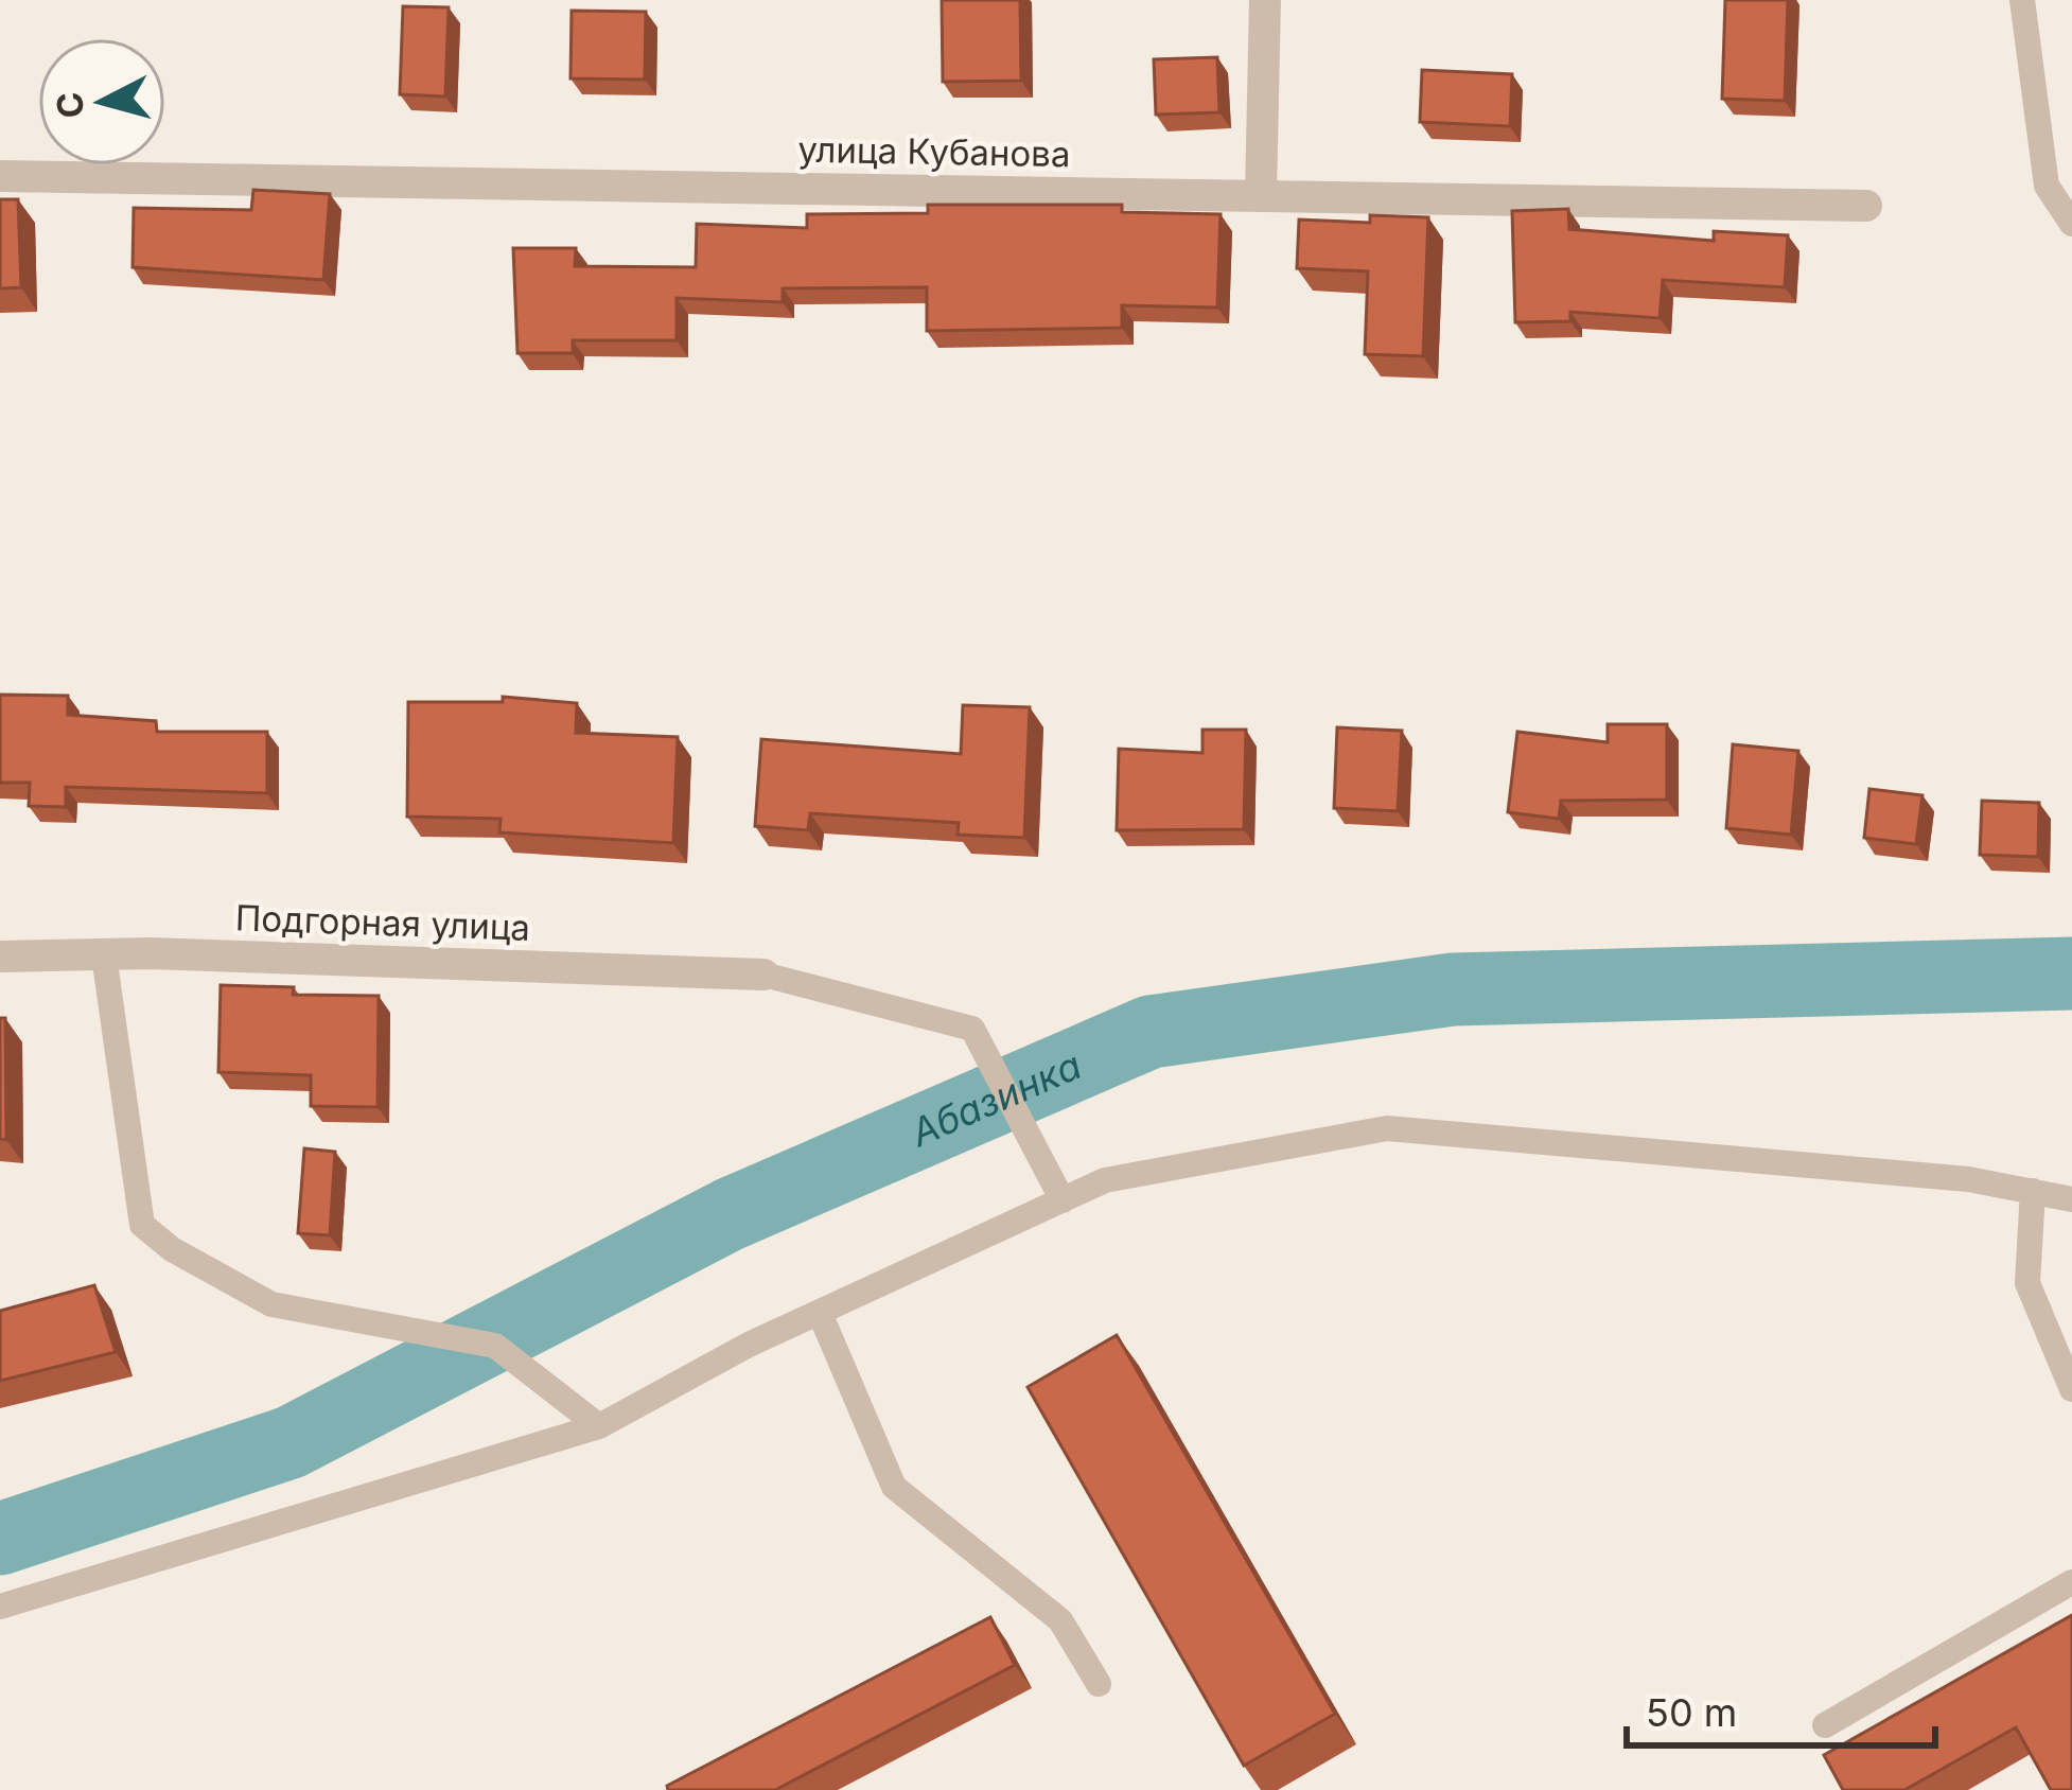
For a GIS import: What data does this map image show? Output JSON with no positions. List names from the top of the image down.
{
  "streets": {
    "street": ["улица Кубанова", "Подгорная улица"]
  },
  "water": ["Абазинка"],
  "scale_bar": "50 m",
  "north": "left"
}
